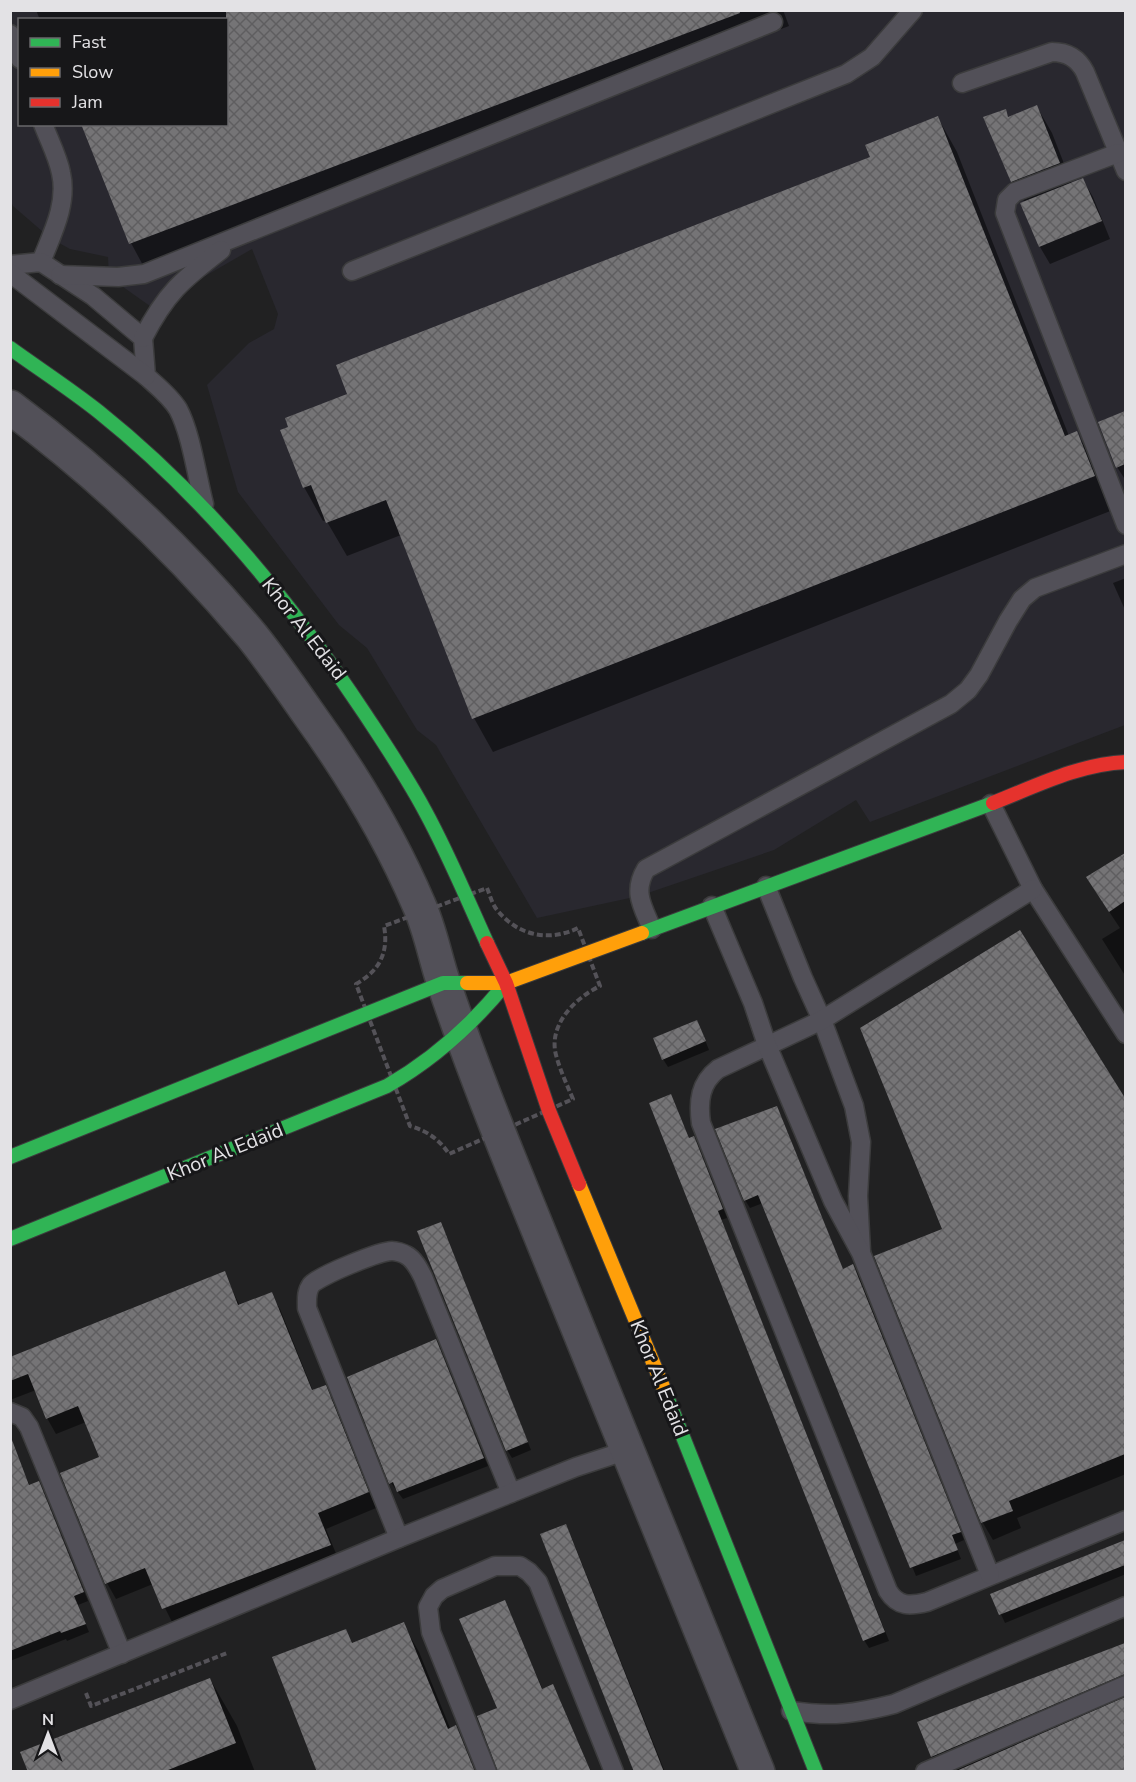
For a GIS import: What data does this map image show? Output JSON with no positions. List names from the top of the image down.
{
  "streets": {
    "street": ["Khor Al Edaid"]
  },
  "legend": ["Fast", "Slow", "Jam"],
  "north": "top"
}
